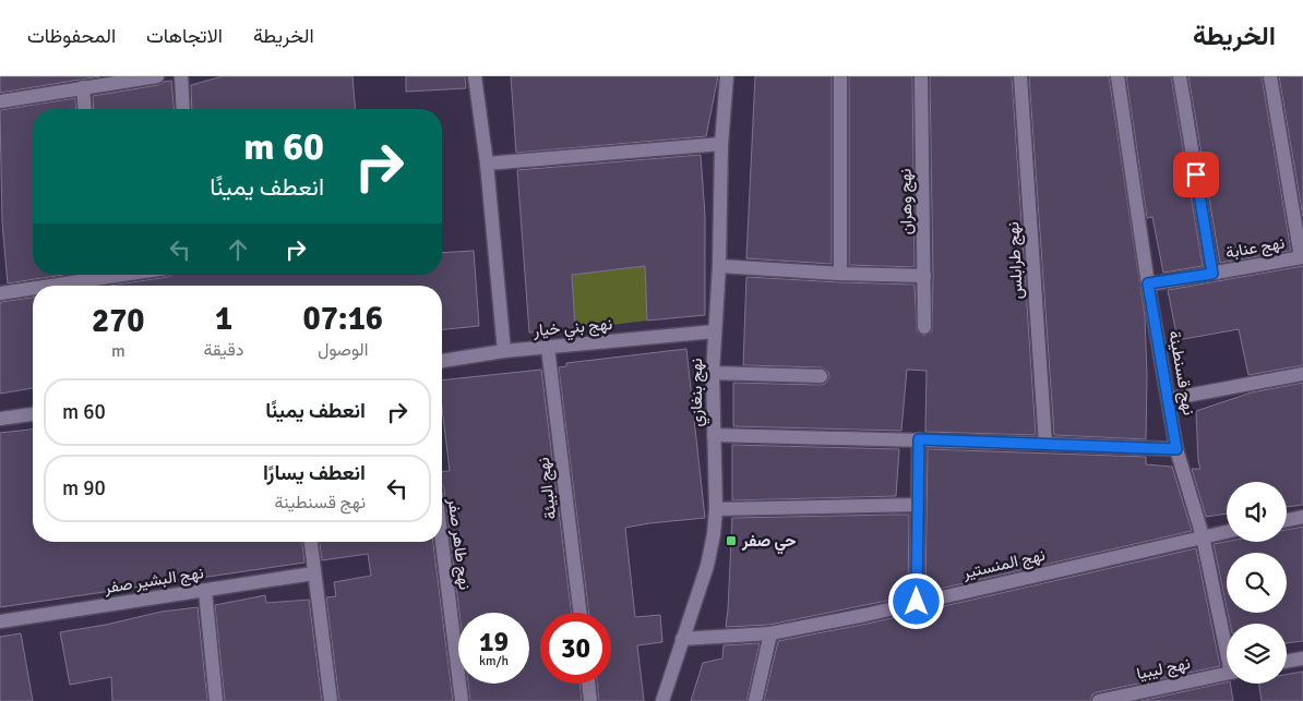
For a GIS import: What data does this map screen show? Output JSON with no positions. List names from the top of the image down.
{
  "streets": {
    "street": [
      "نهج وهران",
      "نهج عنابة",
      "نهج طرابلس",
      "نهج بني خيار",
      "نهج قسنطينة",
      "نهج بنغازي",
      "نهج البيئة",
      "نهج طاهر صفر",
      "نهج المنستير",
      "نهج البشير صفر",
      "نهج ليبيا"
    ]
  },
  "crossings": [
    ["نهج عنابة", "نهج قسنطينة"],
    ["نهج بني خيار", "نهج بنغازي"],
    ["نهج بني خيار", "نهج البيئة"],
    ["نهج قسنطينة", "نهج المنستير"],
    ["نهج بنغازي", "نهج المنستير"]
  ],
  "places": {
    "transit": ["حي صفر"]
  },
  "page": {
    "header": "الخريطة",
    "nav": ["الخريطة", "الاتجاهات", "المحفوظات"],
    "turn": ["60 m", "انعطف يمينًا"],
    "eta": [
      "07:16",
      "الوصول",
      "1",
      "دقيقة",
      "270",
      "m"
    ],
    "list": [
      {
        "name": "انعطف يمينًا",
        "value": "60 m"
      },
      {
        "name": "انعطف يسارًا",
        "note": "نهج قسنطينة",
        "value": "90 m"
      }
    ],
    "speed": "19 km/h",
    "limit": "30"
  }
}
